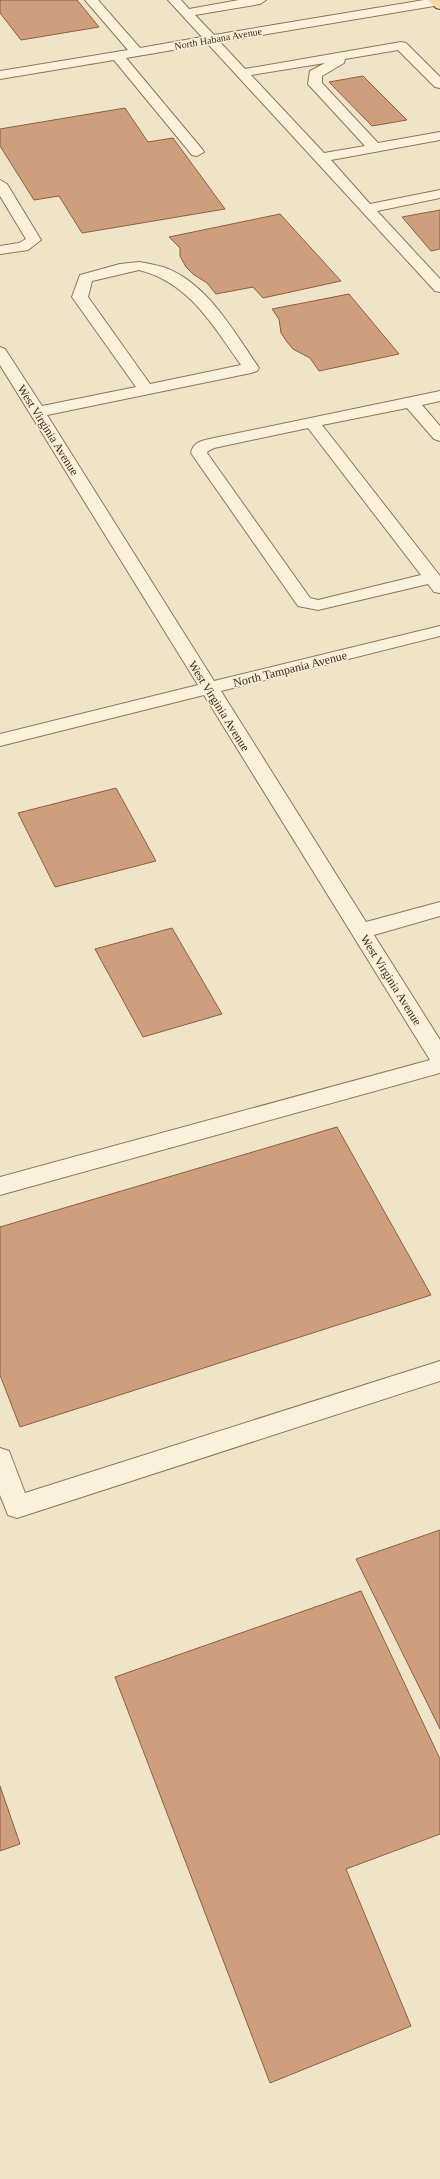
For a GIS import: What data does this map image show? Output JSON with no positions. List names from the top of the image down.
{
  "streets": {
    "street": ["North Habana Avenue", "West Virginia Avenue", "North Tampania Avenue"]
  },
  "crossings": [
    ["West Virginia Avenue", "North Tampania Avenue"]
  ]
}
